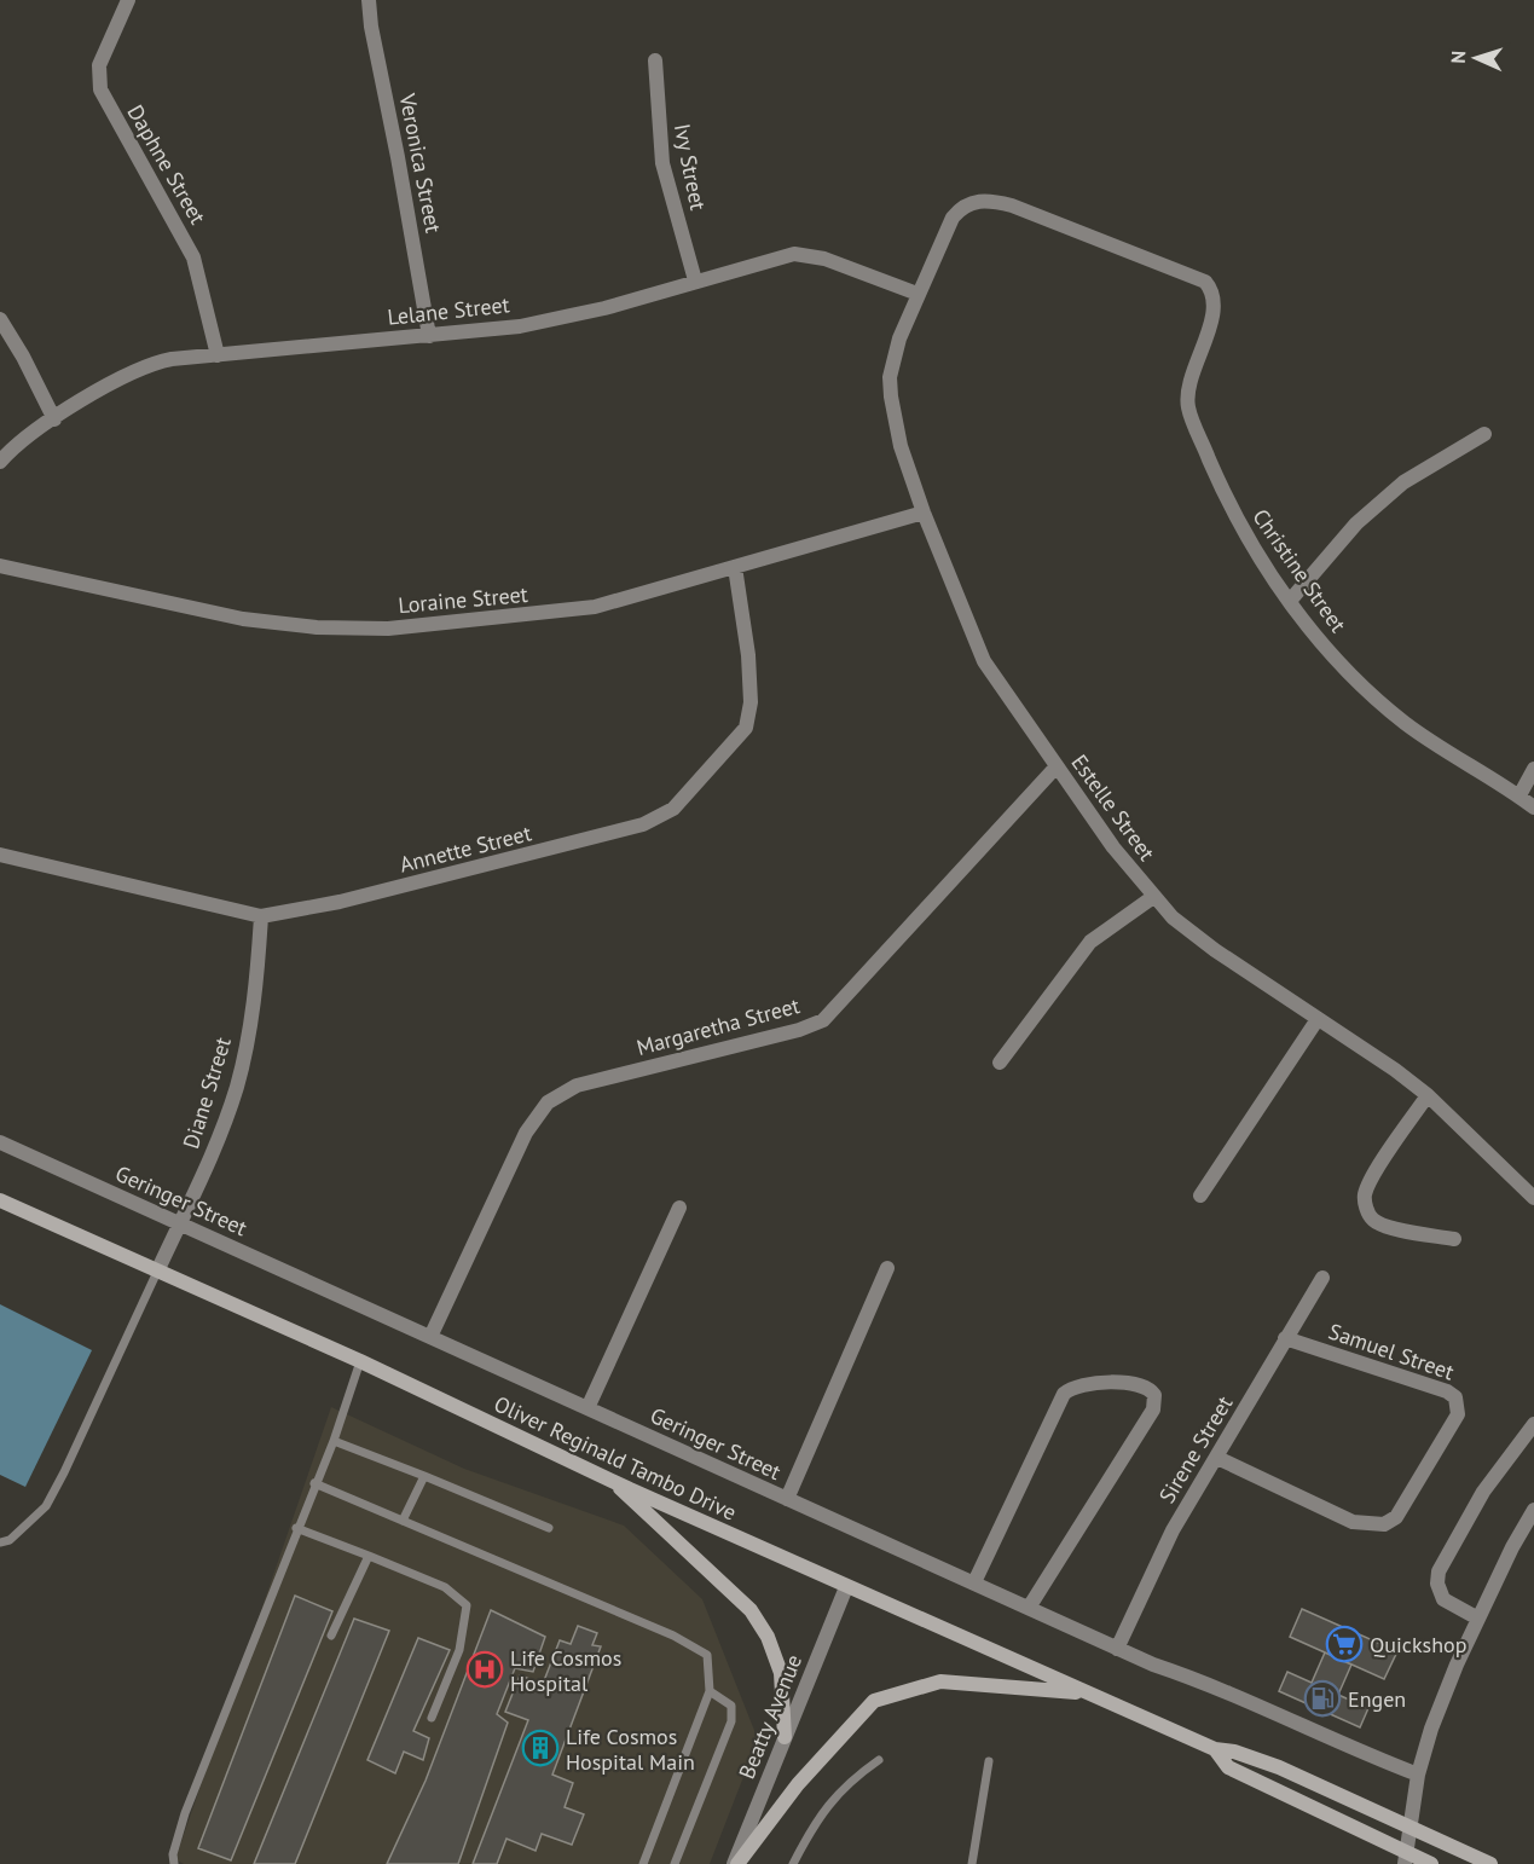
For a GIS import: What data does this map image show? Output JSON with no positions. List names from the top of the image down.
{
  "streets": {
    "main road": ["Oliver Reginald Tambo Drive"],
    "street": [
      "Veronica Street",
      "Daphne Street",
      "Ivy Street",
      "Lelane Street",
      "Christine Street",
      "Loraine Street",
      "Estelle Street",
      "Annette Street",
      "Margaretha Street",
      "Diane Street",
      "Geringer Street",
      "Samuel Street",
      "Sirene Street",
      "Beatty Avenue"
    ]
  },
  "crossings": [
    ["Veronica Street", "Lelane Street"],
    ["Daphne Street", "Lelane Street"],
    ["Ivy Street", "Lelane Street"],
    ["Lelane Street", "Christine Street"],
    ["Lelane Street", "Estelle Street"],
    ["Christine Street", "Estelle Street"],
    ["Loraine Street", "Estelle Street"],
    ["Loraine Street", "Annette Street"],
    ["Estelle Street", "Margaretha Street"],
    ["Annette Street", "Diane Street"],
    ["Margaretha Street", "Geringer Street"],
    ["Diane Street", "Geringer Street"],
    ["Diane Street", "Oliver Reginald Tambo Drive"],
    ["Geringer Street", "Sirene Street"],
    ["Samuel Street", "Sirene Street"],
    ["Oliver Reginald Tambo Drive", "Beatty Avenue"]
  ],
  "places": {
    "supermarket": ["Quickshop"],
    "hospital": ["Life Cosmos Hospital"],
    "fuel station": ["Engen"],
    "building": ["Life Cosmos Hospital Main"]
  },
  "north": "left"
}
